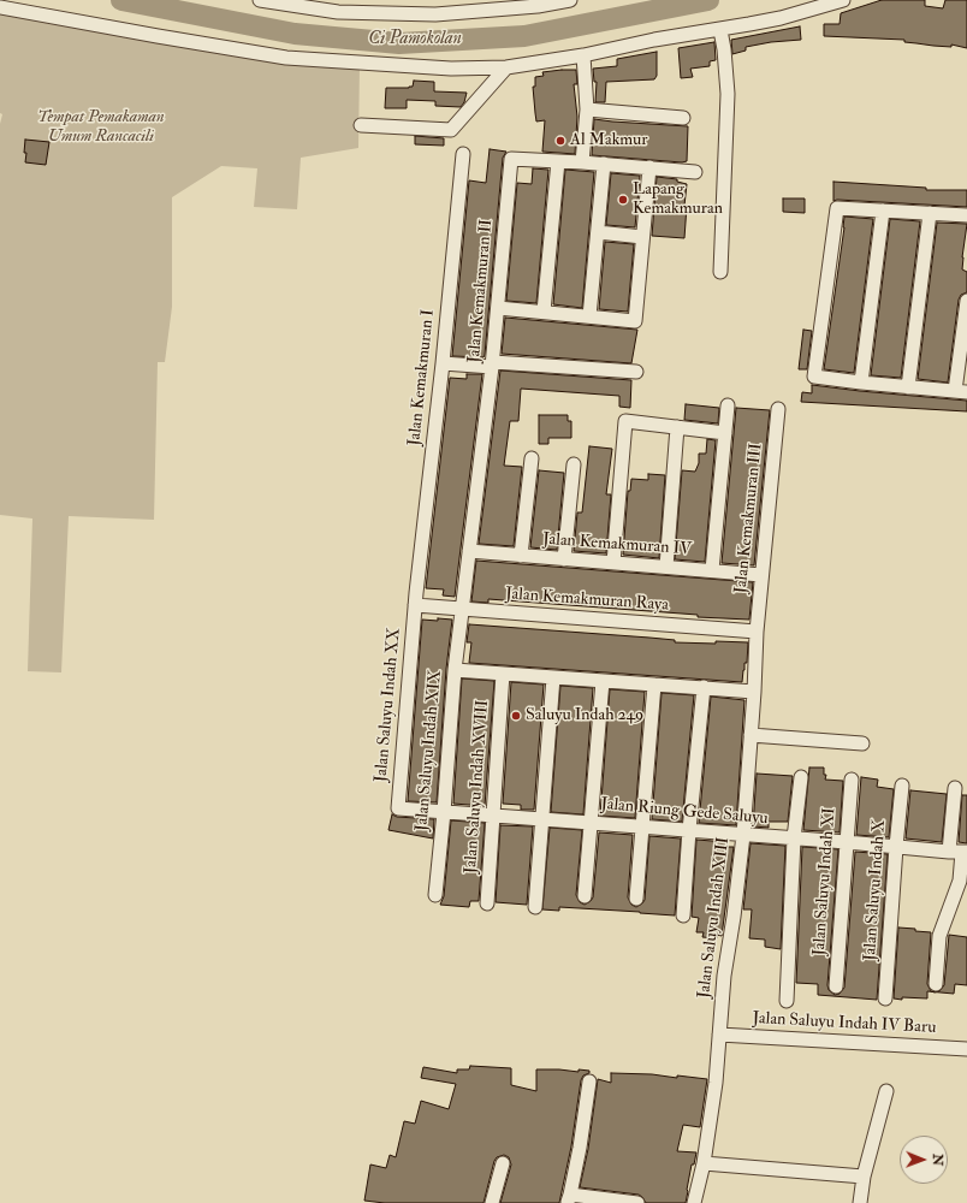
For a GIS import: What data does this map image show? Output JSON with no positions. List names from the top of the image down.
{
  "streets": {
    "street": [
      "Jalan Kemakmuran II",
      "Jalan Kemakmuran I",
      "Jalan Kemakmuran III",
      "Jalan Kemakmuran IV",
      "Jalan Kemakmuran Raya",
      "Jalan Saluyu Indah XX",
      "Jalan Saluyu Indah XIX",
      "Jalan Saluyu Indah XVIII",
      "Jalan Riung Gede Saluyu",
      "Jalan Saluyu Indah XI",
      "Jalan Saluyu Indah X",
      "Jalan Saluyu Indah XIII",
      "Jalan Saluyu Indah IV Baru"
    ]
  },
  "crossings": [
    ["Jalan Kemakmuran II", "Jalan Kemakmuran IV"],
    ["Jalan Kemakmuran II", "Jalan Kemakmuran Raya"],
    ["Jalan Kemakmuran II", "Jalan Saluyu Indah XIX"],
    ["Jalan Kemakmuran I", "Jalan Kemakmuran Raya"],
    ["Jalan Kemakmuran I", "Jalan Saluyu Indah XX"],
    ["Jalan Kemakmuran III", "Jalan Kemakmuran IV"],
    ["Jalan Kemakmuran III", "Jalan Kemakmuran Raya"],
    ["Jalan Kemakmuran III", "Jalan Saluyu Indah XIII"],
    ["Jalan Kemakmuran Raya", "Jalan Saluyu Indah XX"],
    ["Jalan Kemakmuran Raya", "Jalan Saluyu Indah XIX"],
    ["Jalan Kemakmuran Raya", "Jalan Saluyu Indah XIII"],
    ["Jalan Saluyu Indah XX", "Jalan Riung Gede Saluyu"],
    ["Jalan Saluyu Indah XIX", "Jalan Riung Gede Saluyu"],
    ["Jalan Saluyu Indah XVIII", "Jalan Riung Gede Saluyu"],
    ["Jalan Riung Gede Saluyu", "Jalan Saluyu Indah XI"],
    ["Jalan Riung Gede Saluyu", "Jalan Saluyu Indah X"],
    ["Jalan Riung Gede Saluyu", "Jalan Saluyu Indah XIII"],
    ["Jalan Saluyu Indah XIII", "Jalan Saluyu Indah IV Baru"]
  ],
  "water": ["Ci Pamokolan"],
  "parks": ["Tempat Pemakaman Umum Rancacili"],
  "places": ["Al Makmur", "Lapang Kemakmuran", "Saluyu Indah 249"],
  "north": "right"
}
